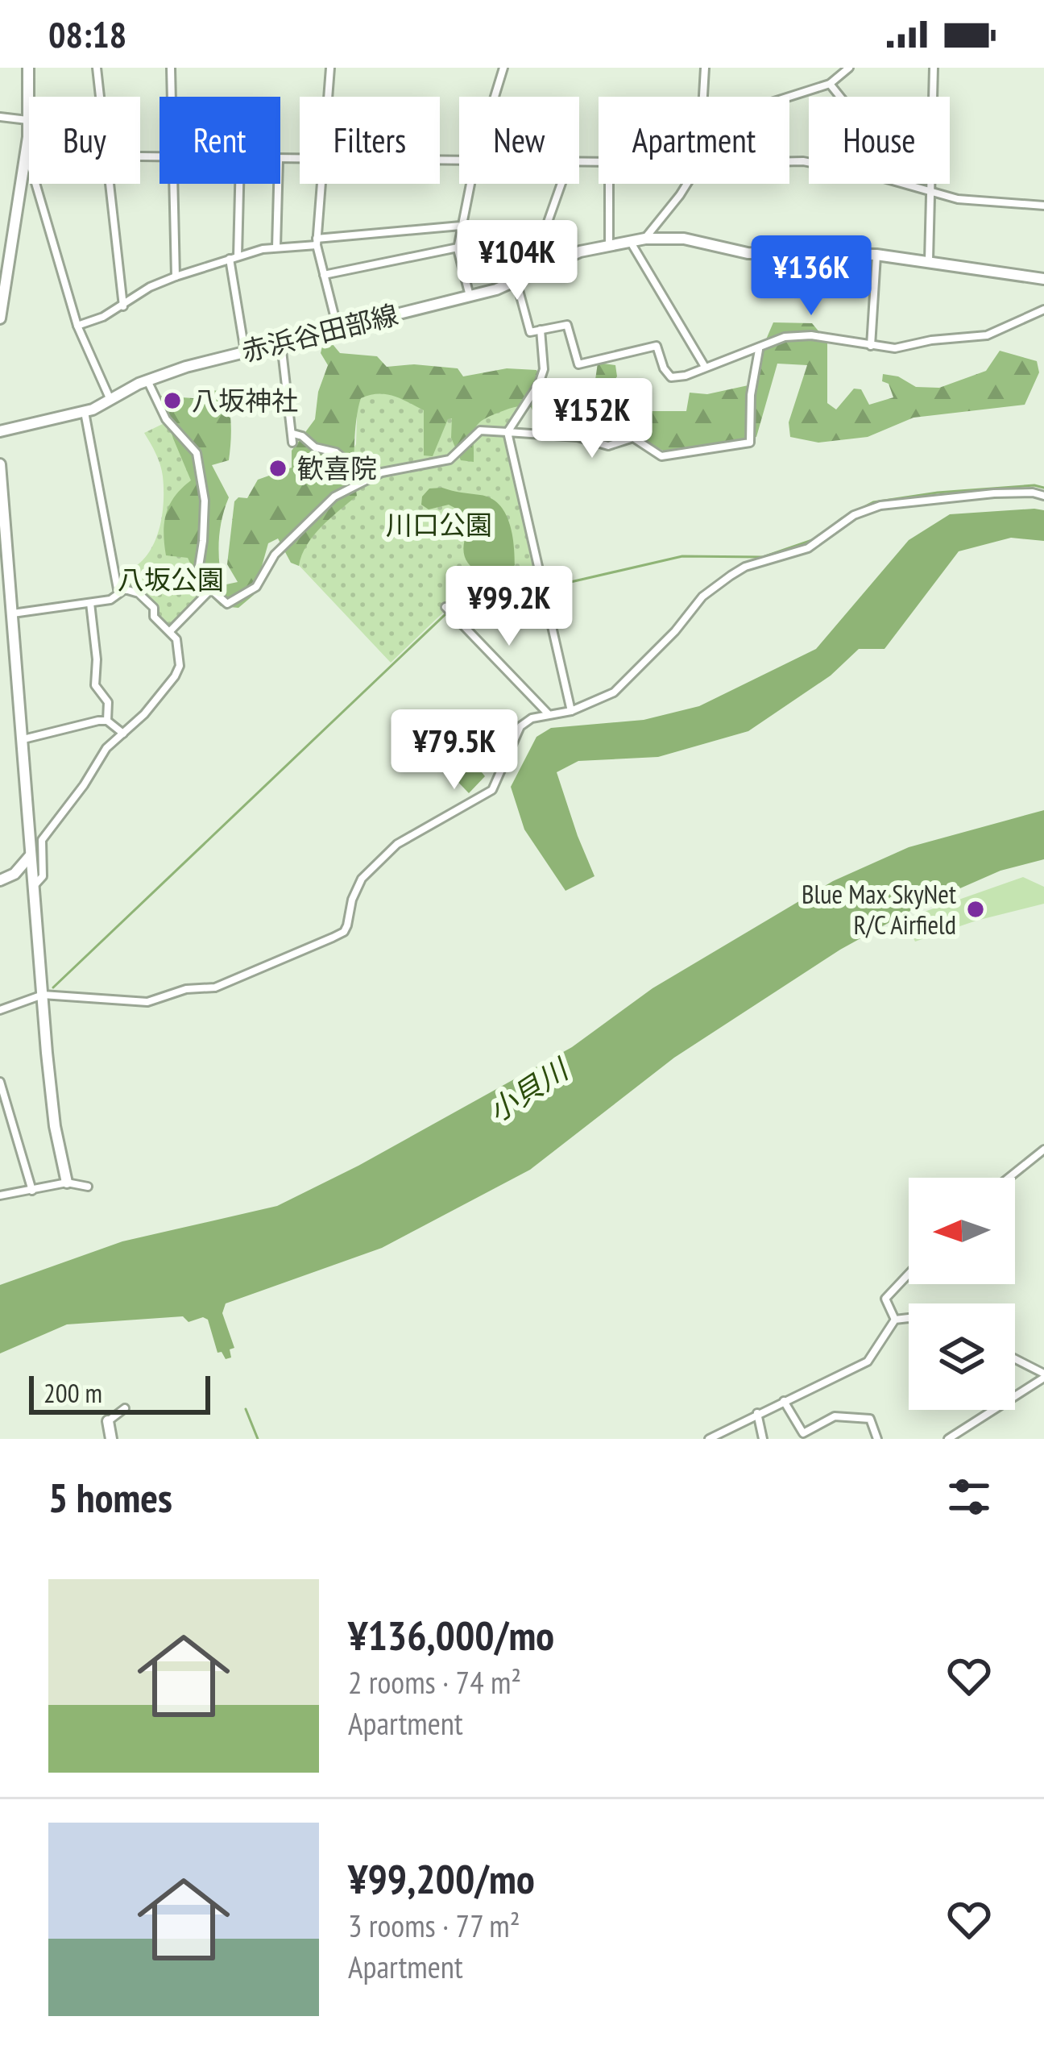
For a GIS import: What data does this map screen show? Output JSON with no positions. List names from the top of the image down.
{
  "streets": {
    "main road": ["赤浜谷田部線"]
  },
  "water": ["小貝川"],
  "parks": ["川口公園", "八坂公園"],
  "places": ["八坂神社", "歓喜院", "Blue Max SkyNet R/C Airfield"],
  "scale_bar": "200 m",
  "north": "left",
  "page": {
    "status": "08:18",
    "chip": [
      "Buy",
      "Rent",
      "Filters",
      "New",
      "Apartment",
      "House"
    ],
    "price": [
      "¥104K",
      "¥136K",
      "¥152K",
      "¥99.2K",
      "¥79.5K"
    ],
    "scale": "200 m",
    "heading": "5 homes",
    "list": [
      {
        "name": "¥136,000/mo",
        "note": "2 rooms · 74 m² · Apartment"
      },
      {
        "name": "¥99,200/mo",
        "note": "3 rooms · 77 m² · Apartment"
      }
    ]
  }
}
